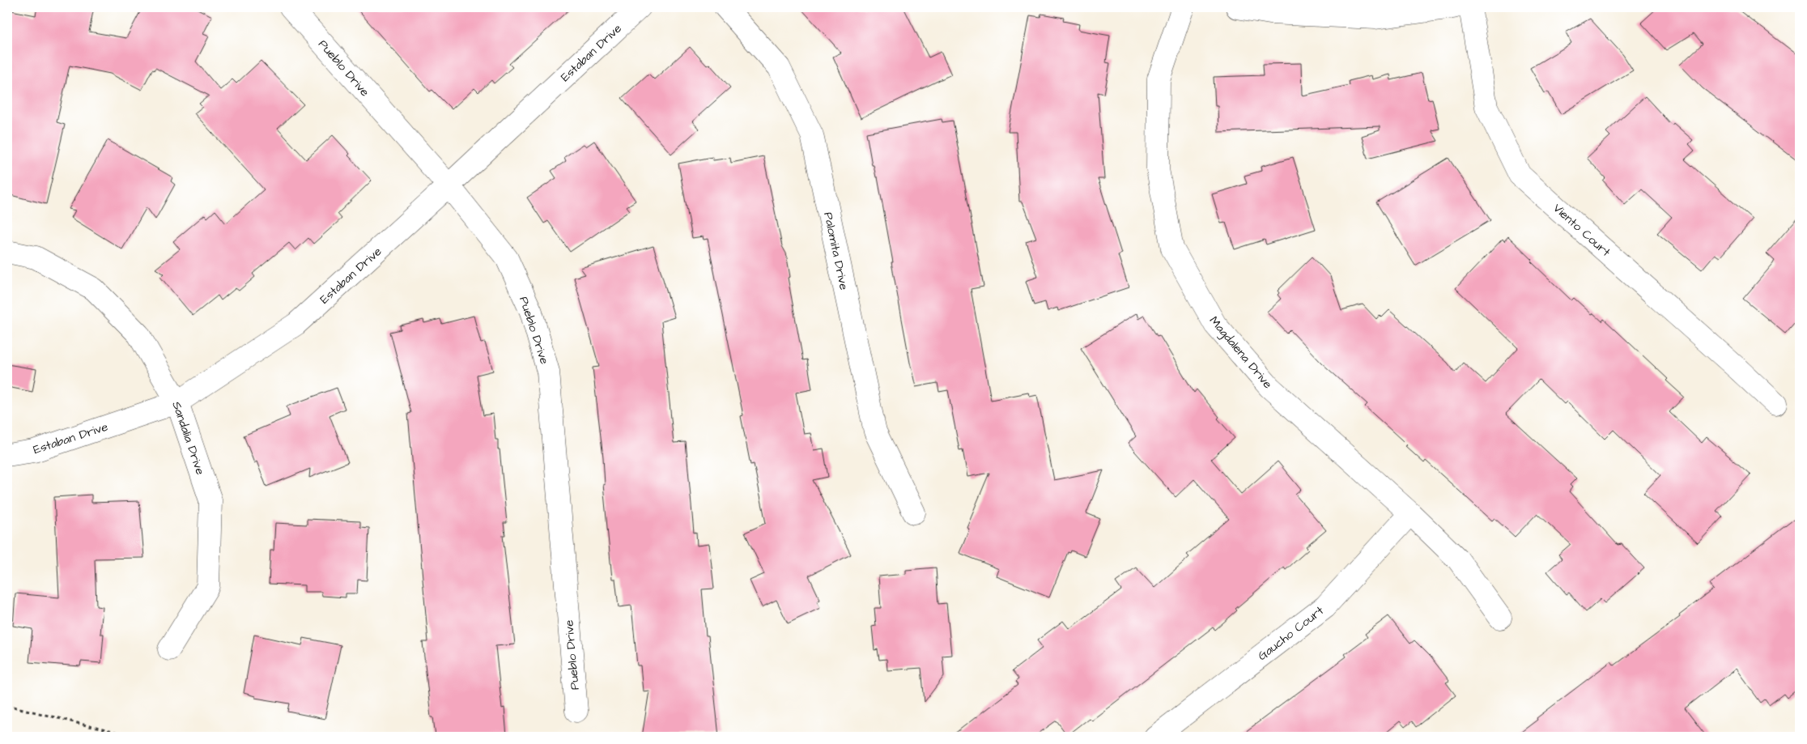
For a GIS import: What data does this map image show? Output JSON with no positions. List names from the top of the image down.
{
  "streets": {
    "street": [
      "Estaban Drive",
      "Pueblo Drive",
      "Viento Court",
      "Palomita Drive",
      "Magdalena Drive",
      "Sandalia Drive",
      "Gaucho Court"
    ]
  },
  "crossings": [
    ["Estaban Drive", "Pueblo Drive"],
    ["Estaban Drive", "Sandalia Drive"],
    ["Magdalena Drive", "Gaucho Court"]
  ]
}
